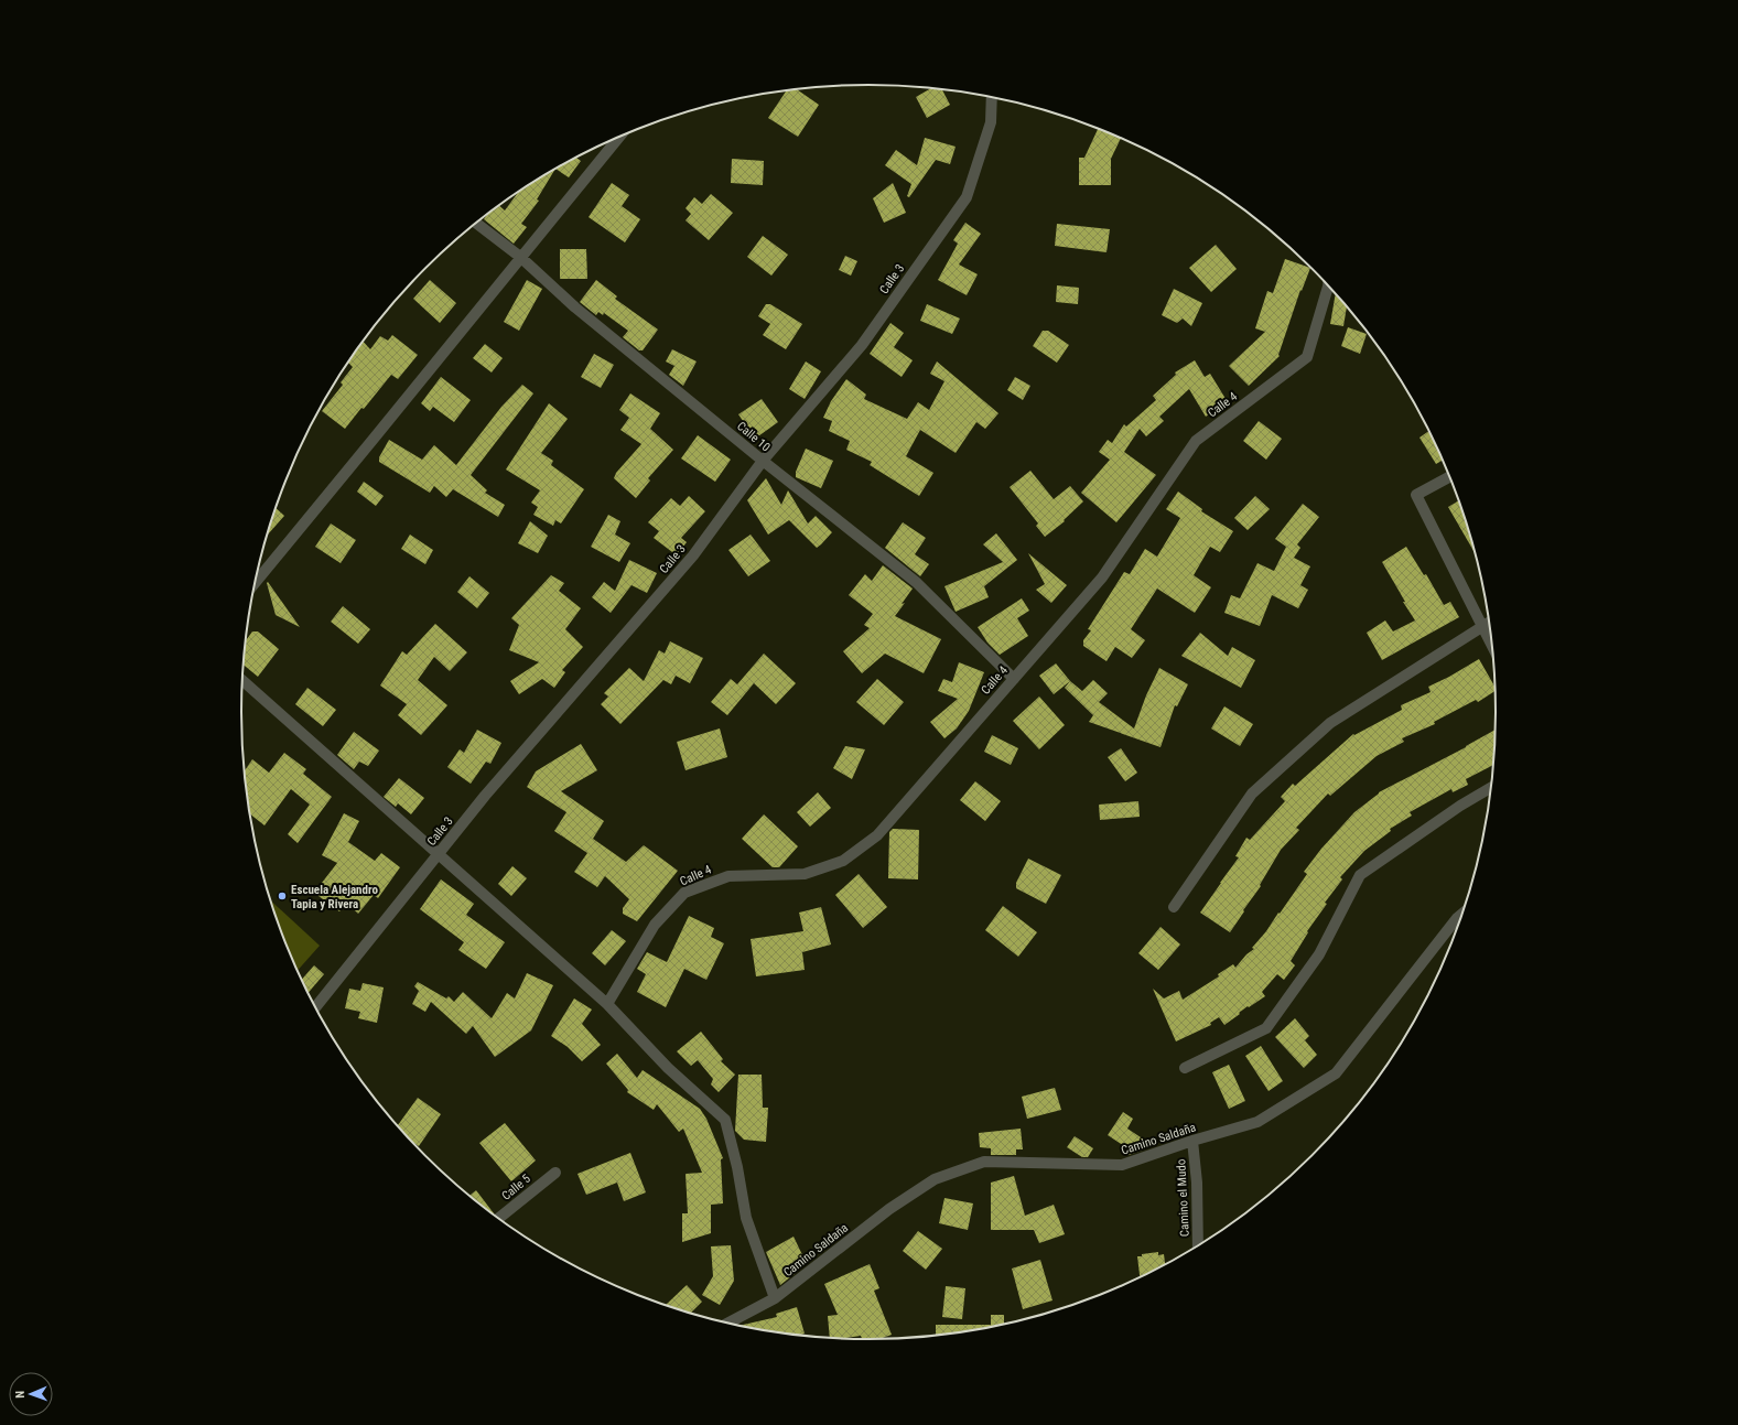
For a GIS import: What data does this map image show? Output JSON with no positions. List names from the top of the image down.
{
  "streets": {
    "street": [
      "Calle 3",
      "Calle 4",
      "Calle 10",
      "Camino Saldaña",
      "Calle 5",
      "Camino el Mudo"
    ]
  },
  "crossings": [
    ["Calle 3", "Calle 10"],
    ["Calle 4", "Calle 10"],
    ["Camino Saldaña", "Camino el Mudo"]
  ],
  "places": ["Escuela Alejandro Tapia y Rivera"],
  "north": "left"
}
